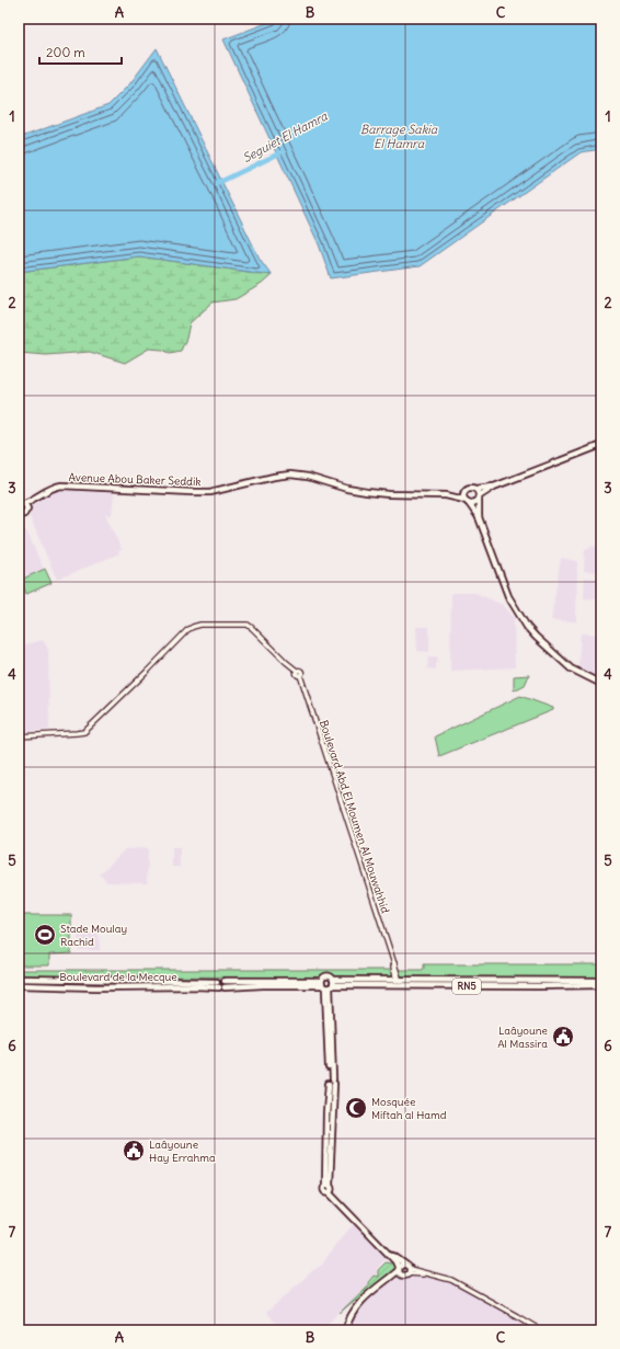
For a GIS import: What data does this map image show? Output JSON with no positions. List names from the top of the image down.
{
  "streets": {
    "main road": ["Avenue Abou Baker Seddik", "Boulevard de la Mecque", "RN5"],
    "street": ["Boulevard Abd El Moumen Al Mouwahhid"]
  },
  "crossings": [
    ["Boulevard Abd El Moumen Al Mouwahhid", "Boulevard de la Mecque"]
  ],
  "water": ["Barrage Sakia El Hamra", "Seguiet El Hamra"],
  "places": {
    "sports": ["Stade Moulay Rachid"],
    "public building": ["Laâyoune Al Massira", "Laâyoune Hay Errahma"],
    "mosque": ["Mosquée Miftah al Hamd"]
  },
  "scale_bar": "200 m",
  "grid": {
    "columns": ["A", "B", "C"],
    "rows": [
      "1",
      "2",
      "3",
      "4",
      "5",
      "6",
      "7"
    ]
  }
}
